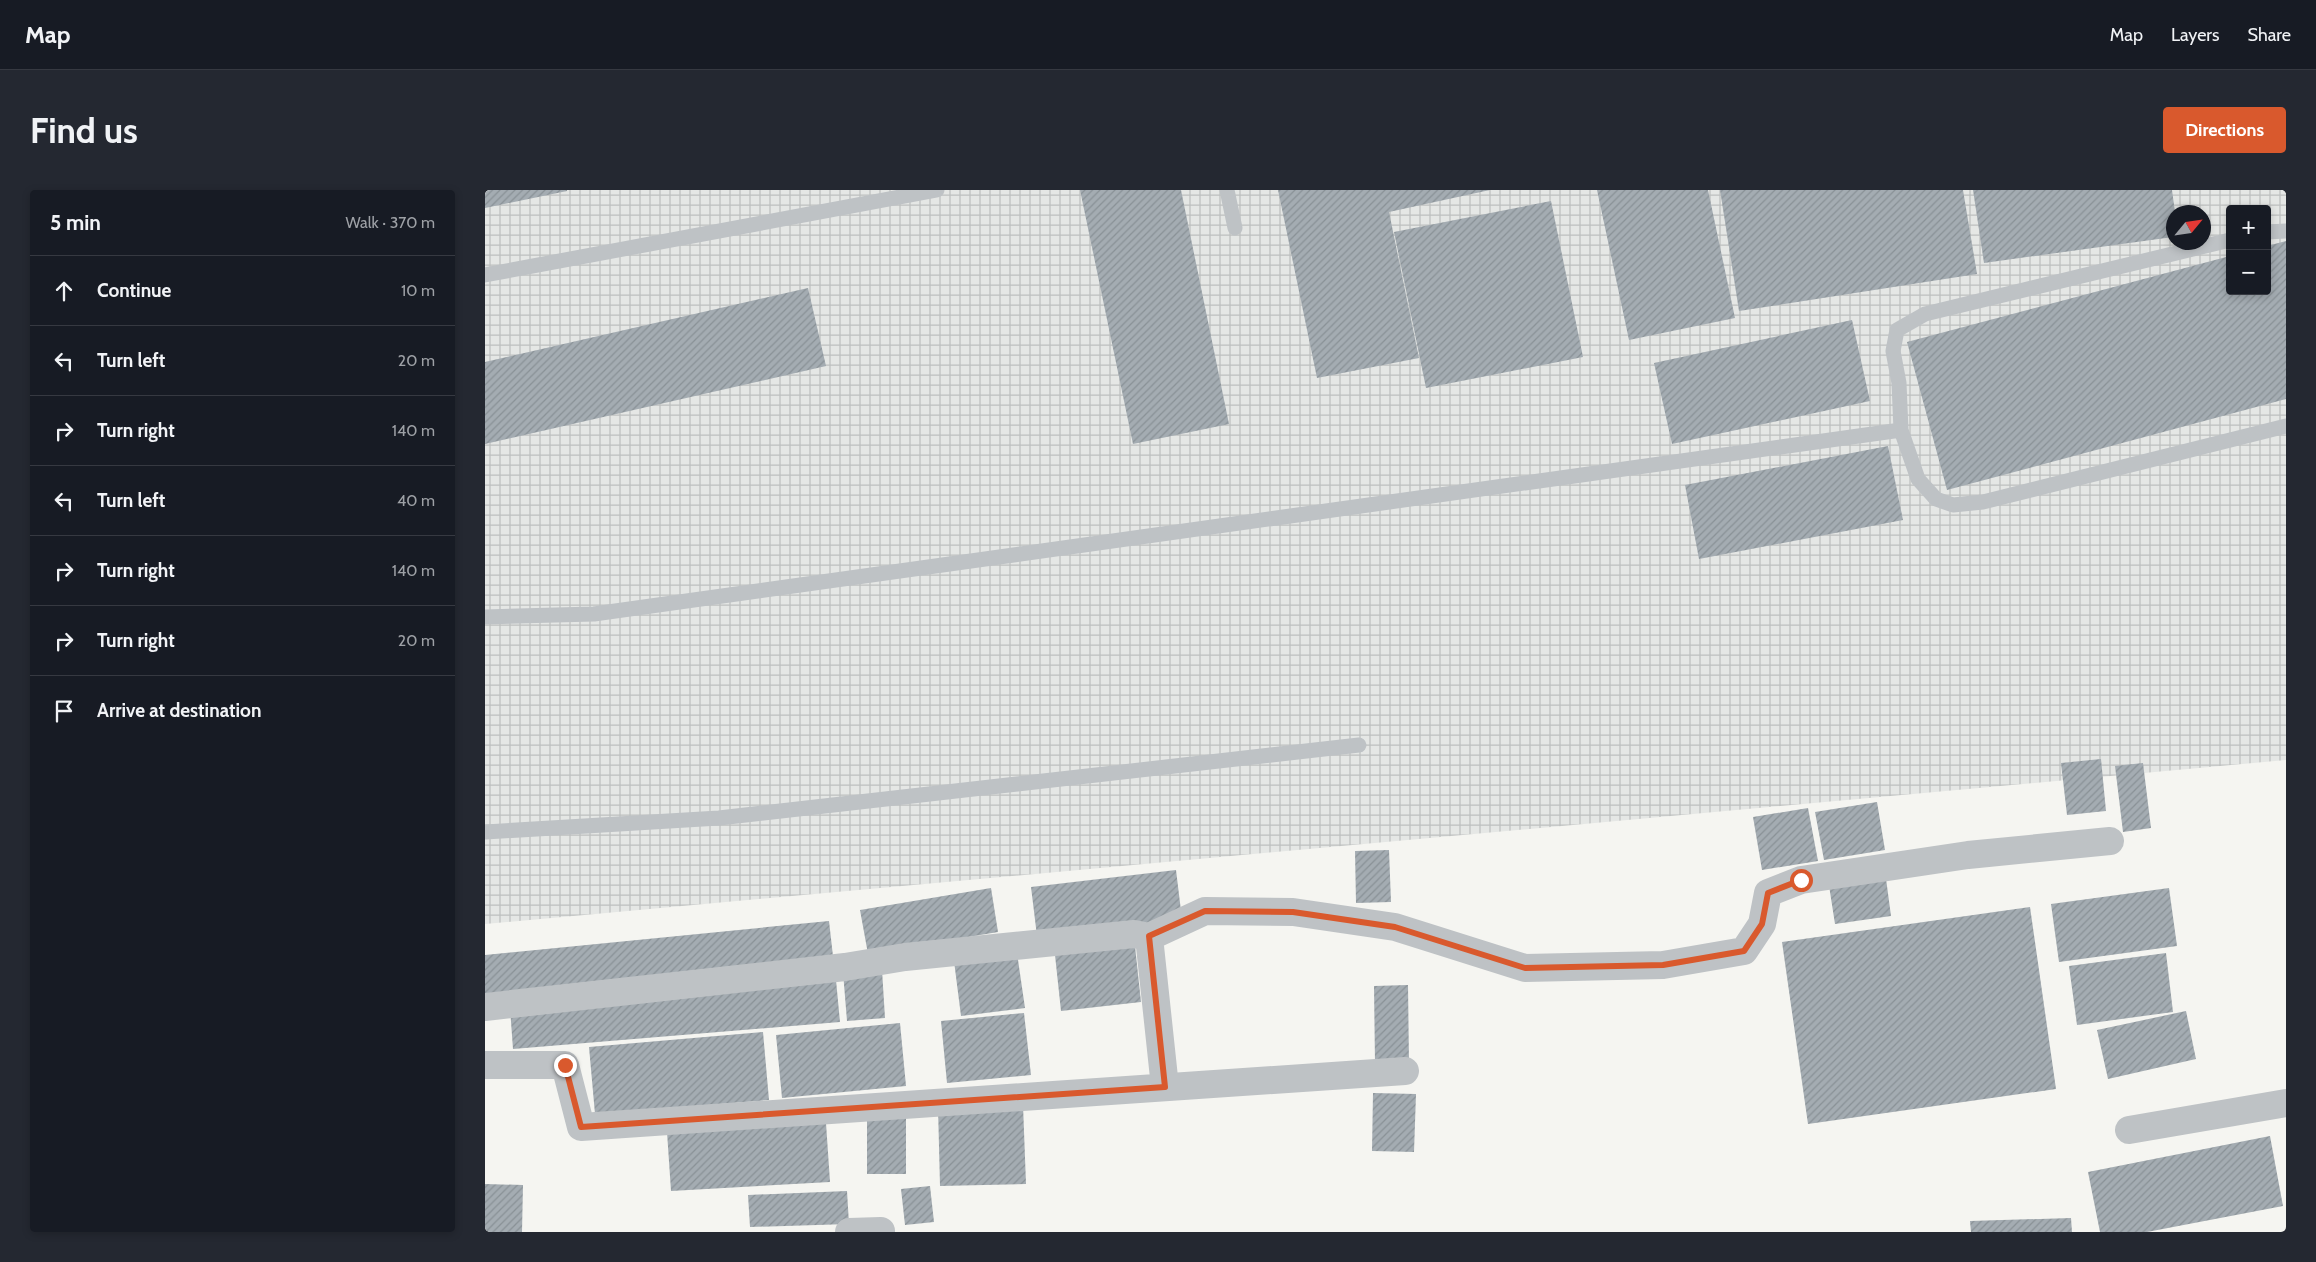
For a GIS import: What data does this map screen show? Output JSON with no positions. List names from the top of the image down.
{
  "north": "top right",
  "page": {
    "header": "Map",
    "nav": ["Map", "Layers", "Share"],
    "buttons": "Directions",
    "title": "Find us",
    "heading": ["5 min", "Walk · 370 m"],
    "map_buttons": ["+", "−"],
    "list": [
      ["Continue", "10 m"],
      ["Turn left", "20 m"],
      ["Turn right", "140 m"],
      ["Turn left", "40 m"],
      ["Turn right", "140 m"],
      ["Turn right", "20 m"],
      "Arrive at destination"
    ]
  }
}
